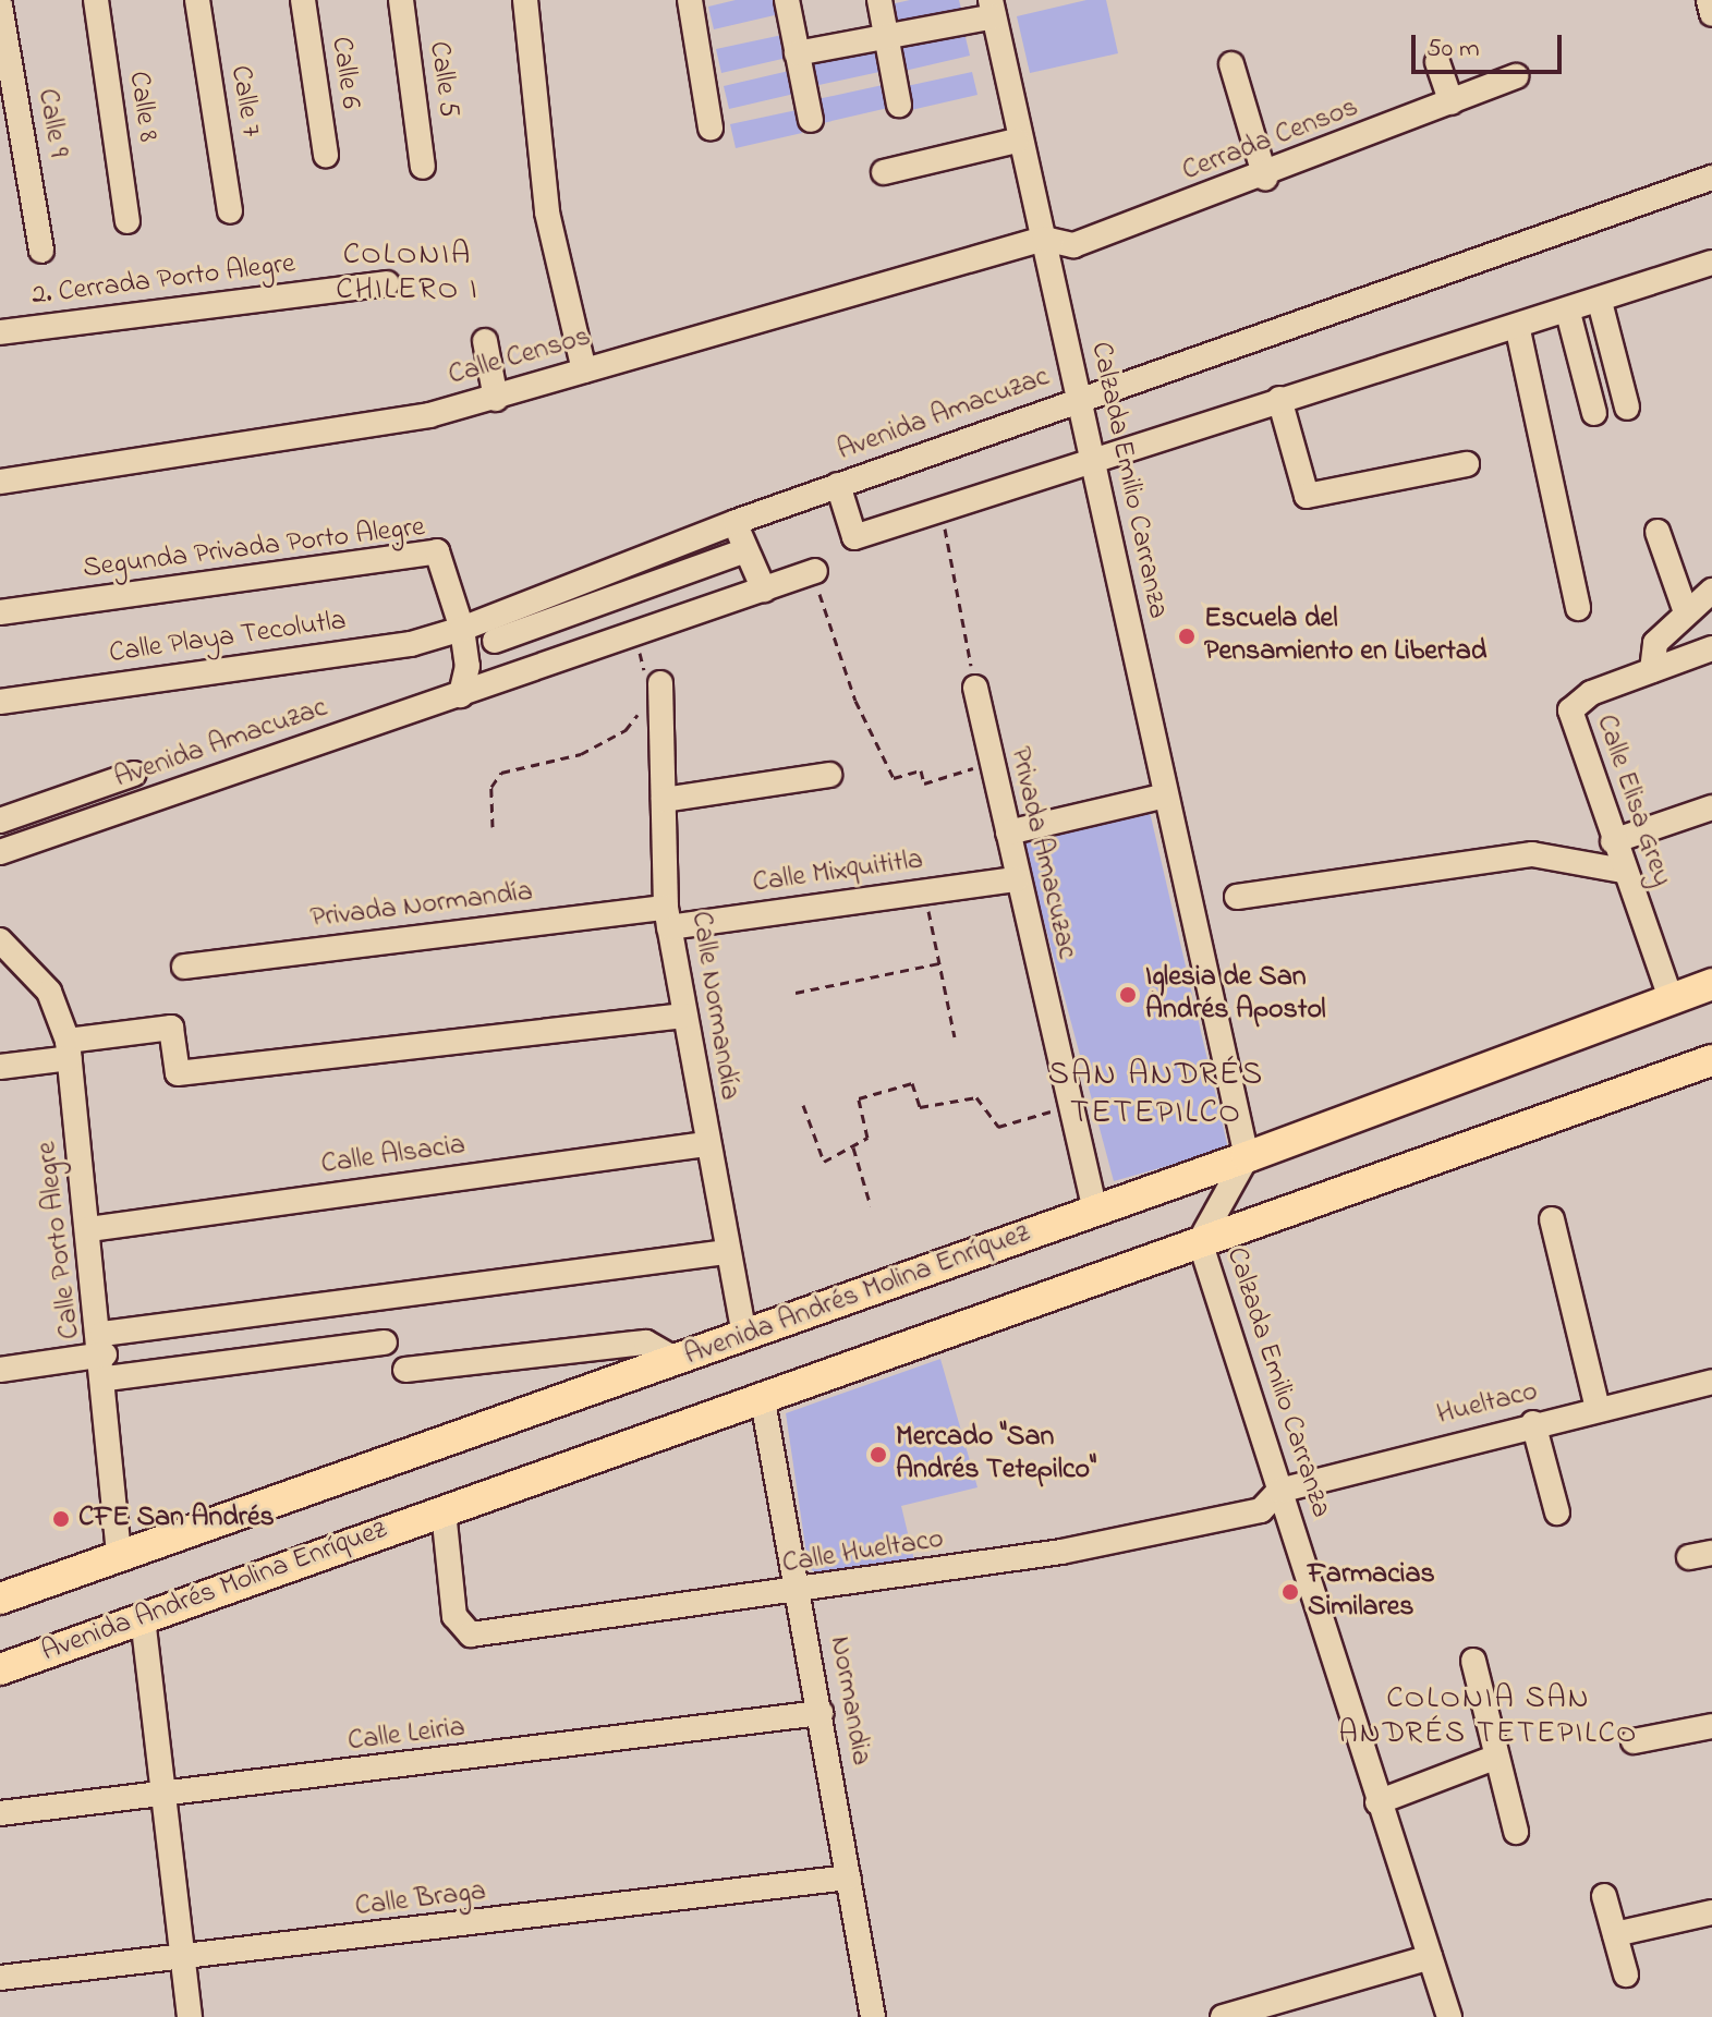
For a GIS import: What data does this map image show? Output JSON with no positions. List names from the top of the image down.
{
  "streets": {
    "main road": ["Avenida Andrés Molina Enríquez"],
    "street": [
      "Calle 6",
      "Calle 5",
      "Calle 7",
      "Calle 8",
      "Calle 9",
      "Cerrada Censos",
      "2. Cerrada Porto Alegre",
      "Calle Censos",
      "Avenida Amacuzac",
      "Calzada Emilio Carranza",
      "Segunda Privada Porto Alegre",
      "Calle Playa Tecolutla",
      "Calle Elisa Grey",
      "Privada Amacuzac",
      "Calle Mixquititla",
      "Privada Normandía",
      "Calle Normandía",
      "Calle Alsacia",
      "Calle Porto Alegre",
      "Hueltaco",
      "Calle Hueltaco",
      "Normandia",
      "Calle Leiria",
      "Calle Braga"
    ]
  },
  "crossings": [
    ["Cerrada Censos", "Calle Censos"],
    ["Cerrada Censos", "Calzada Emilio Carranza"],
    ["Calle Censos", "Calzada Emilio Carranza"],
    ["Avenida Amacuzac", "Calzada Emilio Carranza"],
    ["Avenida Amacuzac", "Segunda Privada Porto Alegre"],
    ["Avenida Amacuzac", "Calle Playa Tecolutla"],
    ["Calzada Emilio Carranza", "Avenida Andrés Molina Enríquez"],
    ["Calzada Emilio Carranza", "Hueltaco"],
    ["Calzada Emilio Carranza", "Calle Hueltaco"],
    ["Segunda Privada Porto Alegre", "Calle Playa Tecolutla"],
    ["Calle Elisa Grey", "Avenida Andrés Molina Enríquez"],
    ["Privada Amacuzac", "Calle Mixquititla"],
    ["Privada Amacuzac", "Avenida Andrés Molina Enríquez"],
    ["Calle Mixquititla", "Privada Normandía"],
    ["Calle Mixquititla", "Calle Normandía"],
    ["Privada Normandía", "Calle Normandía"],
    ["Calle Normandía", "Calle Alsacia"],
    ["Calle Normandía", "Avenida Andrés Molina Enríquez"],
    ["Calle Alsacia", "Calle Porto Alegre"],
    ["Calle Porto Alegre", "Avenida Andrés Molina Enríquez"],
    ["Avenida Andrés Molina Enríquez", "Calle Hueltaco"],
    ["Avenida Andrés Molina Enríquez", "Normandia"],
    ["Hueltaco", "Calle Hueltaco"],
    ["Calle Hueltaco", "Normandia"],
    ["Normandia", "Calle Leiria"],
    ["Normandia", "Calle Braga"]
  ],
  "districts": ["COLONIA CHILERO I", "SAN ANDRÉS TETEPILCO", "COLONIA SAN ANDRÉS TETEPILCO"],
  "places": [
    "Escuela del Pensamiento en Libertad",
    "Iglesia de San Andrés Apostol",
    "Mercado \"San Andrés Tetepilco\"",
    "CFE San Andrés",
    "Farmacias Similares"
  ],
  "scale_bar": "50 m"
}
